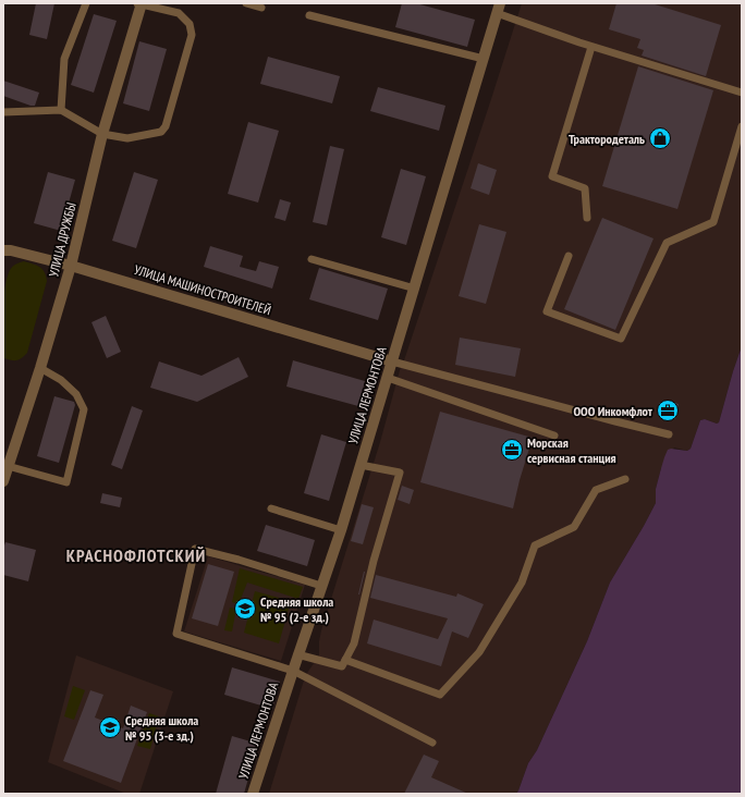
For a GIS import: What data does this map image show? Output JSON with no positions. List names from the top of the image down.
{
  "streets": {
    "street": ["УЛИЦА ДРУЖБЫ", "УЛИЦА МАШИНОСТРОИТЕЛЕЙ", "УЛИЦА ЛЕРМОНТОВА"]
  },
  "crossings": [
    ["УЛИЦА ДРУЖБЫ", "УЛИЦА МАШИНОСТРОИТЕЛЕЙ"],
    ["УЛИЦА МАШИНОСТРОИТЕЛЕЙ", "УЛИЦА ЛЕРМОНТОВА"]
  ],
  "districts": ["КРАСНОФЛОТСКИЙ"],
  "places": {
    "shop": ["Трактородеталь"],
    "office": ["ООО Инкомфлот", "Морская сервисная станция"],
    "school or university": ["Средняя школа № 95 (2-е зд.)", "Средняя школа № 95 (3-е зд.)"]
  }
}
